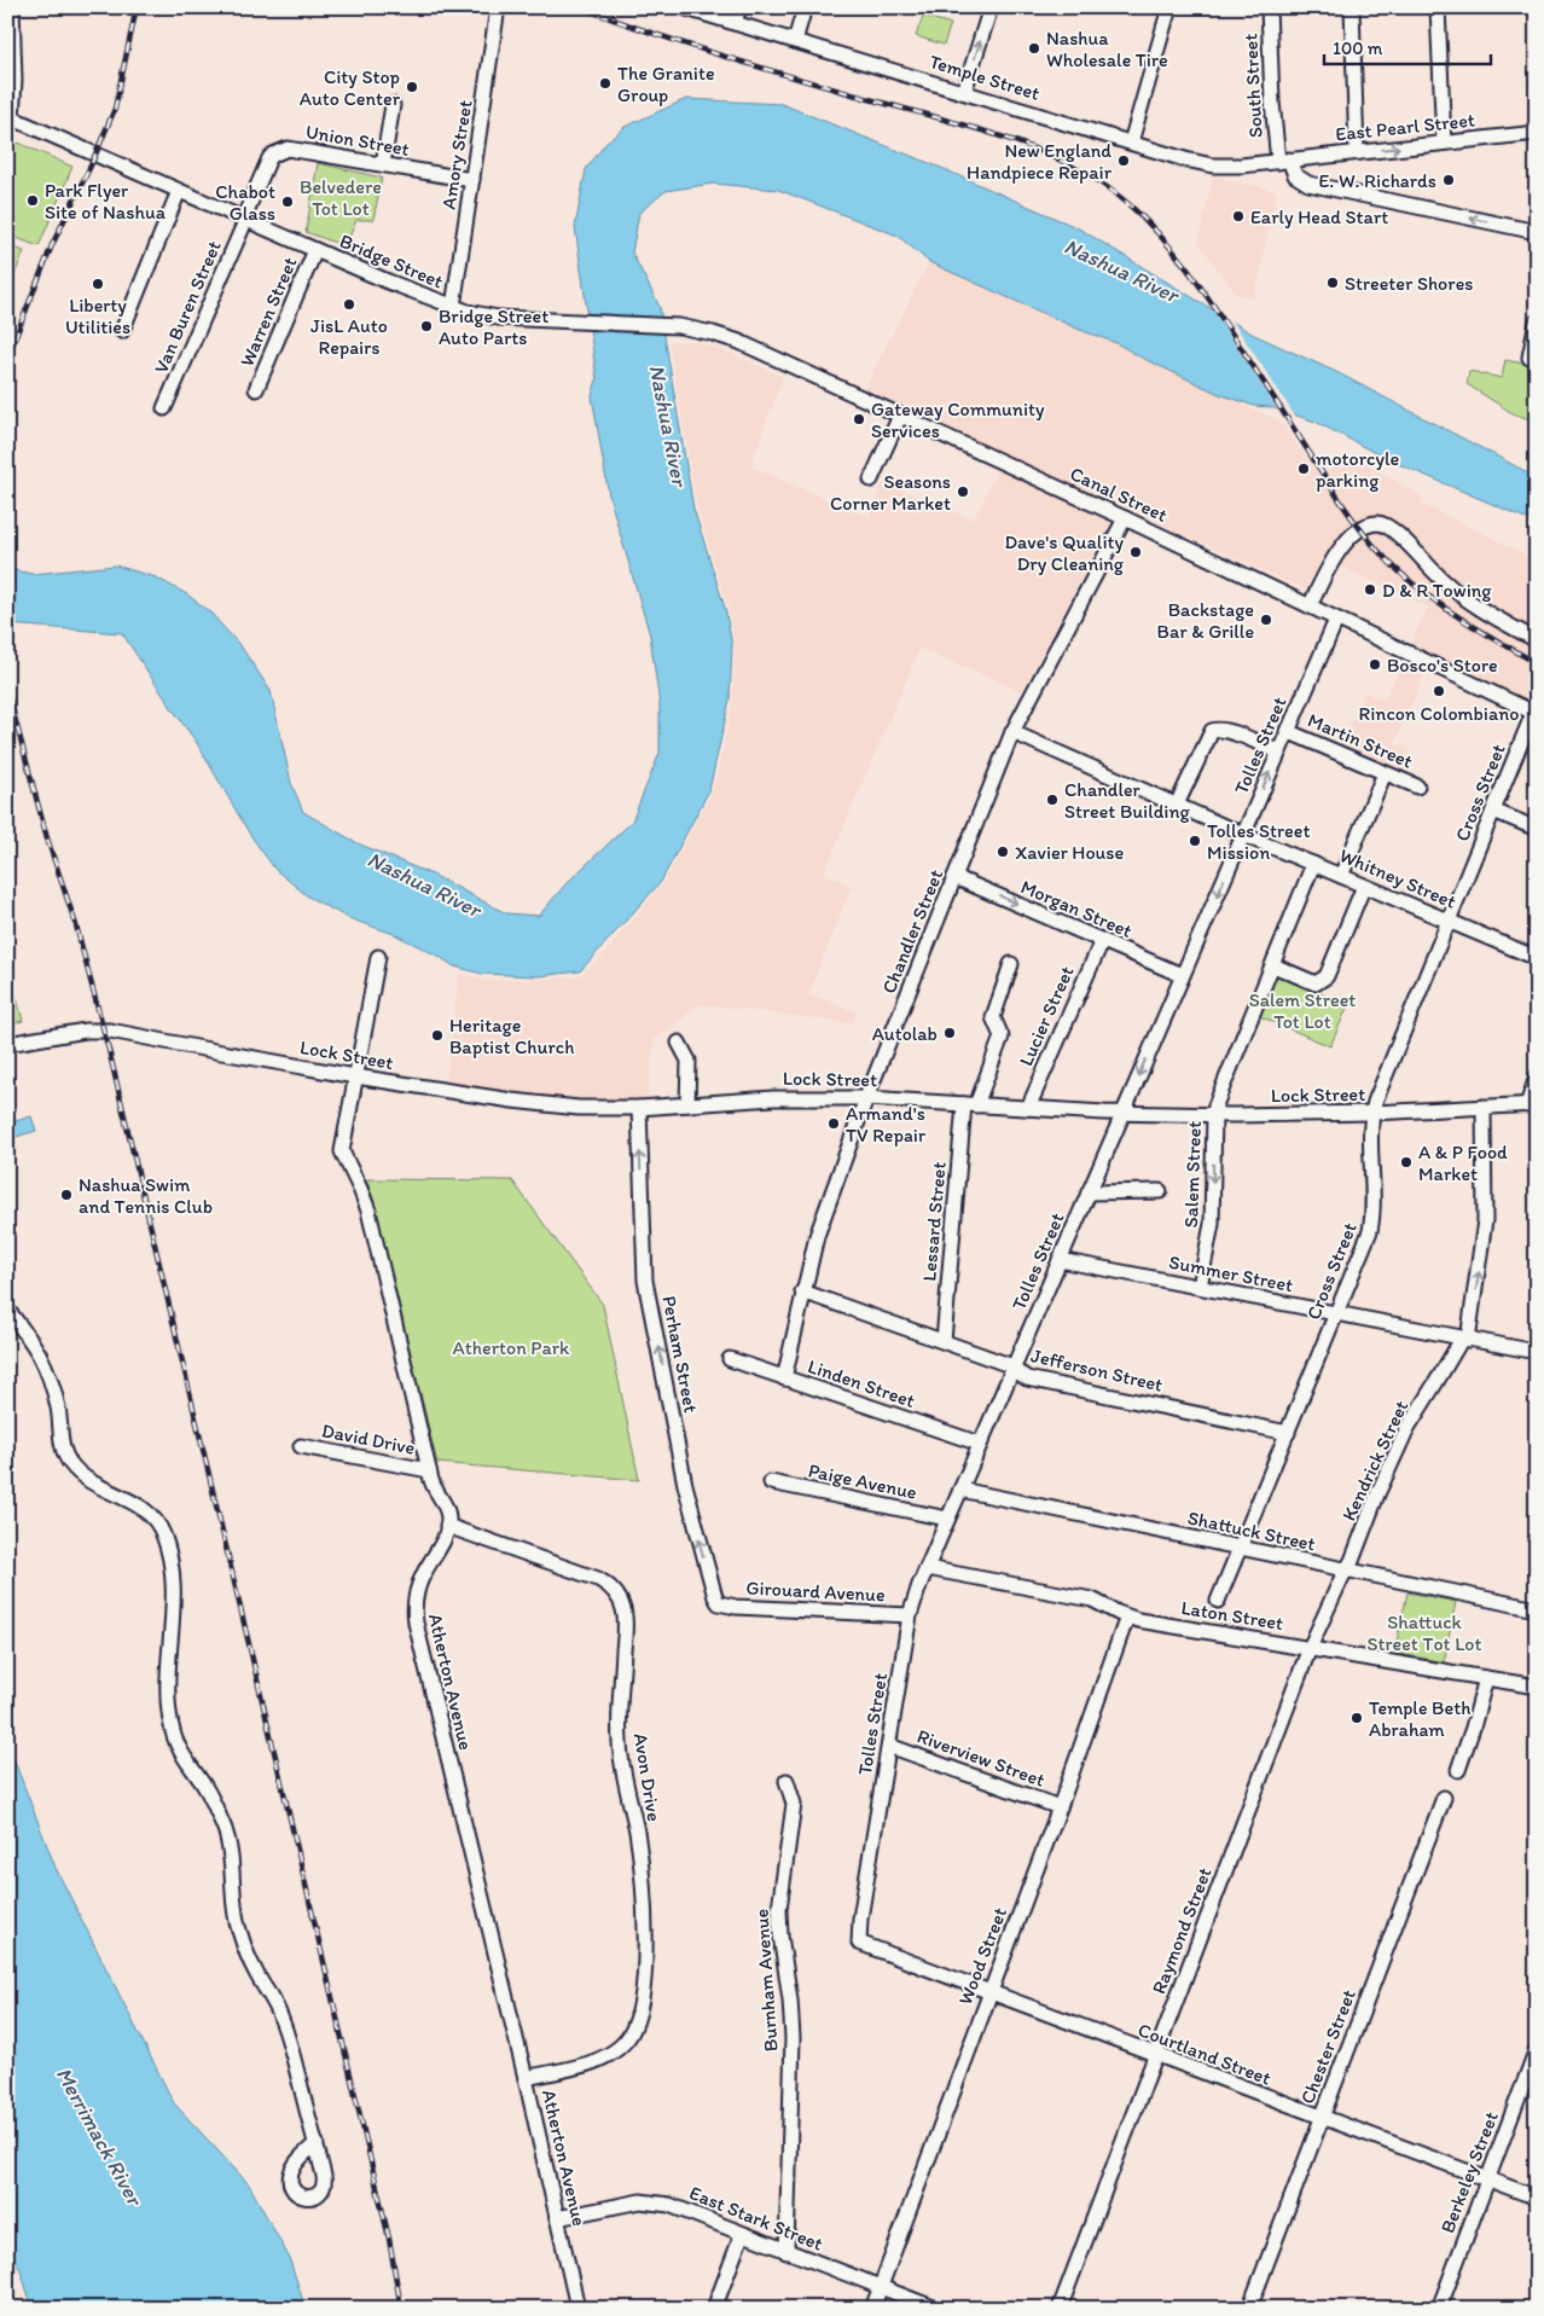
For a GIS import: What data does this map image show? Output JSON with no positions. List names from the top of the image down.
{
  "streets": {
    "street": [
      "Temple Street",
      "South Street",
      "East Pearl Street",
      "Union Street",
      "Amory Street",
      "Bridge Street",
      "Van Buren Street",
      "Warren Street",
      "Canal Street",
      "Martin Street",
      "Tolles Street",
      "Cross Street",
      "Whitney Street",
      "Morgan Street",
      "Chandler Street",
      "Lucier Street",
      "Lock Street",
      "Salem Street",
      "Lessard Street",
      "Summer Street",
      "Perham Street",
      "Jefferson Street",
      "Linden Street",
      "David Drive",
      "Kendrick Street",
      "Paige Avenue",
      "Shattuck Street",
      "Girouard Avenue",
      "Laton Street",
      "Atherton Avenue",
      "Riverview Street",
      "Avon Drive",
      "Raymond Street",
      "Wood Street",
      "Burnham Avenue",
      "Chester Street",
      "Courtland Street",
      "Berkeley Street",
      "East Stark Street"
    ]
  },
  "crossings": [
    ["Temple Street", "South Street"],
    ["Temple Street", "East Pearl Street"],
    ["South Street", "East Pearl Street"],
    ["Union Street", "Amory Street"],
    ["Union Street", "Bridge Street"],
    ["Union Street", "Van Buren Street"],
    ["Amory Street", "Bridge Street"],
    ["Bridge Street", "Van Buren Street"],
    ["Bridge Street", "Warren Street"],
    ["Bridge Street", "Canal Street"],
    ["Canal Street", "Tolles Street"],
    ["Canal Street", "Cross Street"],
    ["Canal Street", "Chandler Street"],
    ["Martin Street", "Tolles Street"],
    ["Tolles Street", "Whitney Street"],
    ["Tolles Street", "Morgan Street"],
    ["Tolles Street", "Lock Street"],
    ["Tolles Street", "Summer Street"],
    ["Tolles Street", "Jefferson Street"],
    ["Tolles Street", "Linden Street"],
    ["Tolles Street", "Paige Avenue"],
    ["Tolles Street", "Shattuck Street"],
    ["Tolles Street", "Girouard Avenue"],
    ["Tolles Street", "Laton Street"],
    ["Tolles Street", "Riverview Street"],
    ["Tolles Street", "Courtland Street"],
    ["Cross Street", "Whitney Street"],
    ["Cross Street", "Lock Street"],
    ["Cross Street", "Summer Street"],
    ["Cross Street", "Jefferson Street"],
    ["Cross Street", "Shattuck Street"],
    ["Whitney Street", "Chandler Street"],
    ["Whitney Street", "Salem Street"],
    ["Morgan Street", "Chandler Street"],
    ["Morgan Street", "Lucier Street"],
    ["Chandler Street", "Lock Street"],
    ["Chandler Street", "Jefferson Street"],
    ["Chandler Street", "Linden Street"],
    ["Lucier Street", "Lock Street"],
    ["Lock Street", "Salem Street"],
    ["Lock Street", "Lessard Street"],
    ["Lock Street", "Perham Street"],
    ["Lock Street", "Kendrick Street"],
    ["Salem Street", "Summer Street"],
    ["Lessard Street", "Jefferson Street"],
    ["Summer Street", "Kendrick Street"],
    ["Perham Street", "Girouard Avenue"],
    ["Kendrick Street", "Shattuck Street"],
    ["Kendrick Street", "Raymond Street"],
    ["Shattuck Street", "Raymond Street"],
    ["Laton Street", "Raymond Street"],
    ["Laton Street", "Wood Street"],
    ["Atherton Avenue", "Avon Drive"],
    ["Atherton Avenue", "East Stark Street"],
    ["Riverview Street", "Wood Street"],
    ["Raymond Street", "Courtland Street"],
    ["Wood Street", "Courtland Street"],
    ["Wood Street", "East Stark Street"],
    ["Burnham Avenue", "East Stark Street"],
    ["Chester Street", "Courtland Street"],
    ["Courtland Street", "Berkeley Street"]
  ],
  "one_way": [
    "Morgan Street",
    "Salem Street",
    "Perham Street",
    "Kendrick Street"
  ],
  "water": ["Nashua River", "Merrimack River"],
  "parks": [
    "Belvedere Tot Lot",
    "Salem Street Tot Lot",
    "Atherton Park",
    "Shattuck Street Tot Lot"
  ],
  "places": [
    "Nashua Wholesale Tire",
    "The Granite Group",
    "City Stop Auto Center",
    "New England Handpiece Repair",
    "E. W. Richards",
    "Park Flyer Site of Nashua",
    "Chabot Glass",
    "Early Head Start",
    "Streeter Shores",
    "Liberty Utilities",
    "JisL Auto Repairs",
    "Bridge Street Auto Parts",
    "Gateway Community Services",
    "motorcyle parking",
    "Seasons Corner Market",
    "Dave's Quality Dry Cleaning",
    "D & R Towing",
    "Backstage Bar & Grille",
    "Bosco's Store",
    "Rincon Colombiano",
    "Chandler Street Building",
    "Tolles Street Mission",
    "Xavier House",
    "Autolab",
    "Heritage Baptist Church",
    "Armand's TV Repair",
    "A & P Food Market",
    "Nashua Swim and Tennis Club",
    "Temple Beth Abraham"
  ],
  "scale_bar": "100 m"
}
